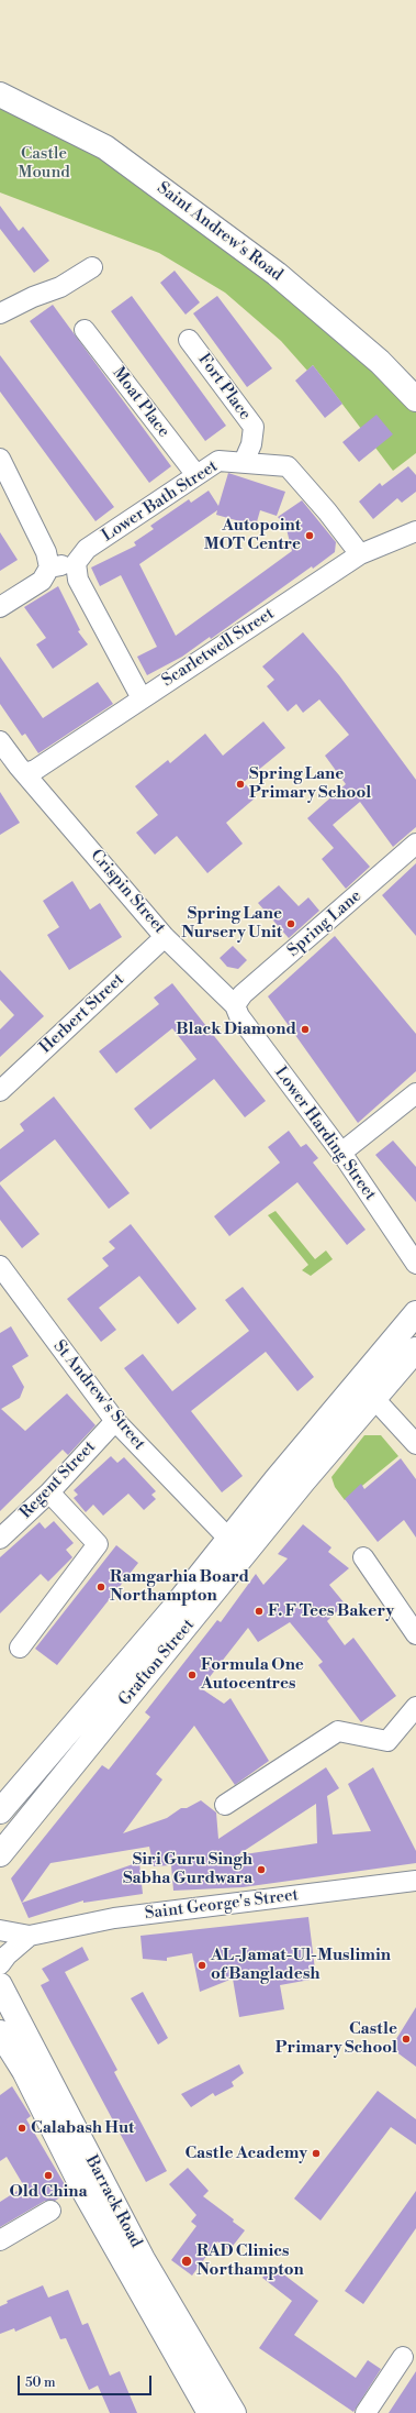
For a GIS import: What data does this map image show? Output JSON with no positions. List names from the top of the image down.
{
  "streets": {
    "main road": ["Saint Andrew's Road", "Grafton Street", "Barrack Road"],
    "street": [
      "Fort Place",
      "Moat Place",
      "Lower Bath Street",
      "Scarletwell Street",
      "Crispin Street",
      "Spring Lane",
      "Herbert Street",
      "Lower Harding Street",
      "St Andrew's Street",
      "Regent Street",
      "Saint George's Street"
    ]
  },
  "crossings": [
    ["Fort Place", "Lower Bath Street"],
    ["Moat Place", "Lower Bath Street"],
    ["Lower Bath Street", "Scarletwell Street"],
    ["Scarletwell Street", "Crispin Street"],
    ["Crispin Street", "Spring Lane"],
    ["Crispin Street", "Herbert Street"],
    ["Crispin Street", "Lower Harding Street"],
    ["Spring Lane", "Lower Harding Street"],
    ["St Andrew's Street", "Regent Street"],
    ["St Andrew's Street", "Grafton Street"]
  ],
  "parks": ["Castle Mound"],
  "places": [
    "Autopoint MOT Centre",
    "Spring Lane Primary School",
    "Spring Lane Nursery Unit",
    "Black Diamond",
    "Ramgarhia Board Northampton",
    "F. F Tees Bakery",
    "Formula One Autocentres",
    "Siri Guru Singh Sabha Gurdwara",
    "AL-Jamat-Ul-Muslimin of Bangladesh",
    "Castle Primary School",
    "Calabash Hut",
    "Castle Academy",
    "Old China",
    "RAD Clinics Northampton"
  ],
  "scale_bar": "50 m"
}
